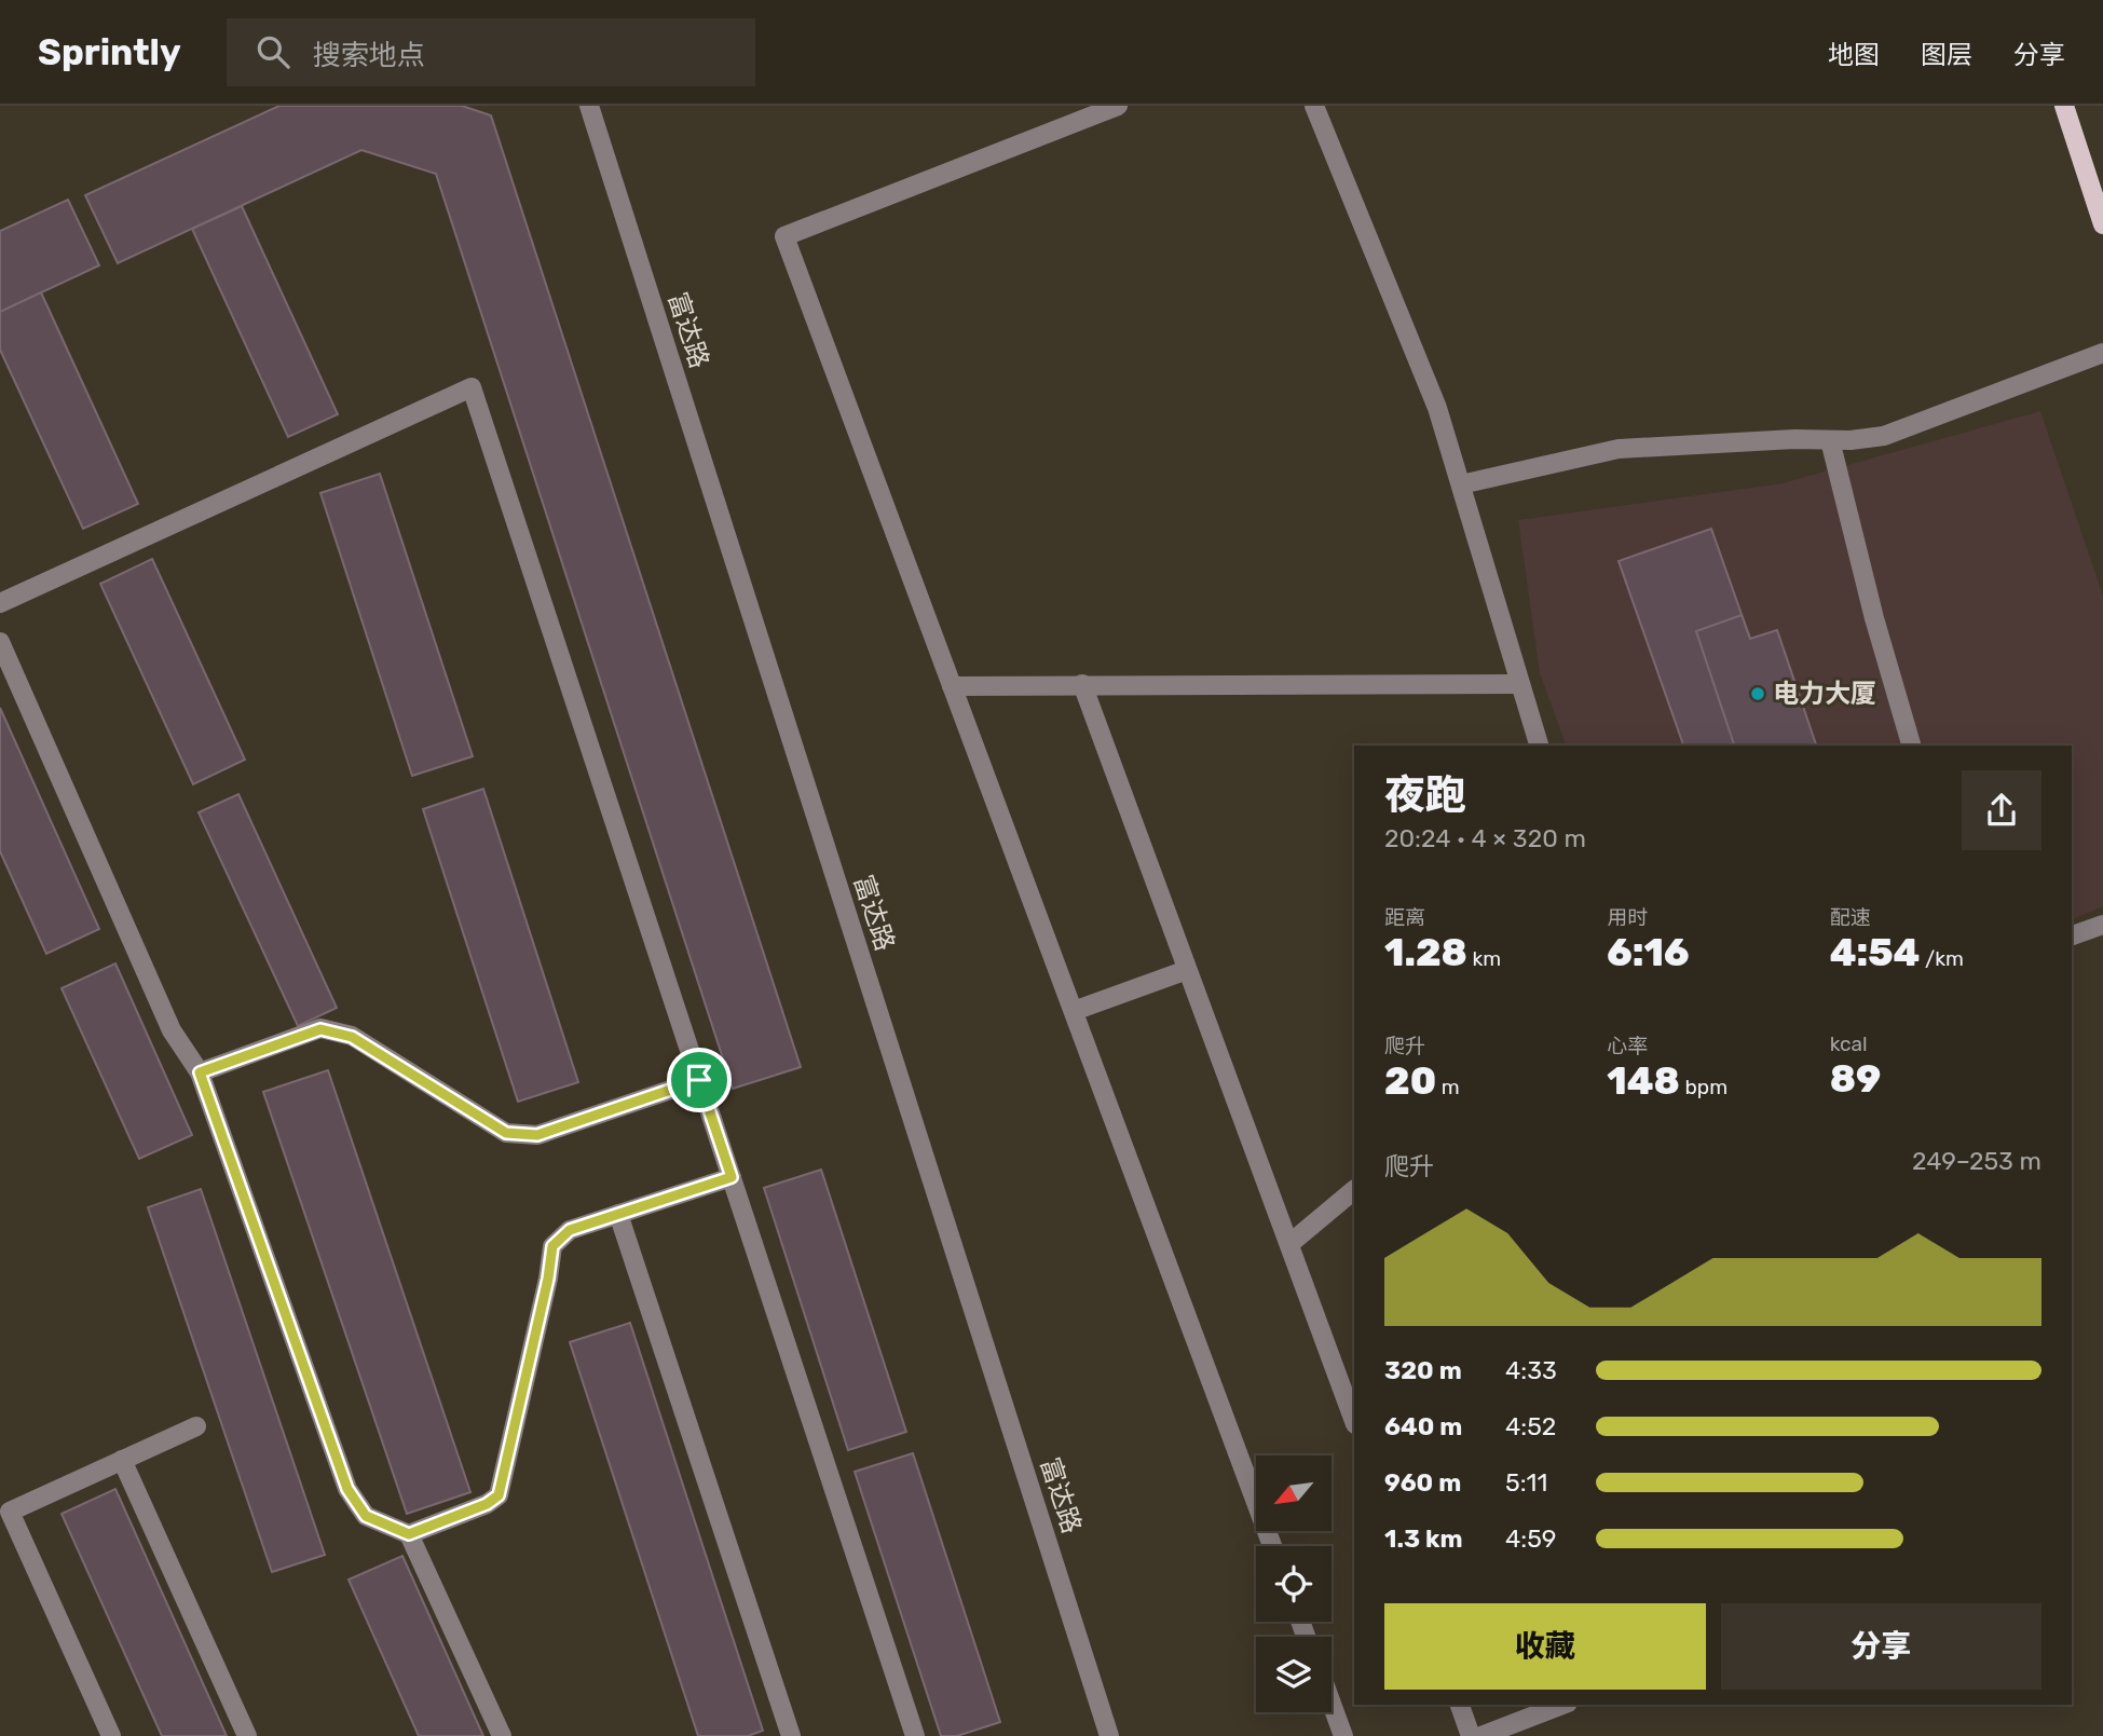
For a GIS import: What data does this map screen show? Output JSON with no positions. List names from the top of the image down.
{
  "streets": {
    "street": ["富达路"]
  },
  "places": ["电力大厦"],
  "north": "bottom left",
  "page": {
    "header": "Sprintly",
    "search": "搜索地点",
    "nav": ["地图", "图层", "分享"],
    "heading": ["夜跑", "20:24 · 4 × 320 m"],
    "stats": [
      ["距离", "1.28 km"],
      ["用时", "6:16"],
      ["配速", "4:54 /km"],
      ["爬升", "20 m"],
      ["心率", "148 bpm"],
      ["kcal", "89"]
    ],
    "chart": ["爬升", "249–253 m"],
    "list": [
      {
        "name": "320 m",
        "note": "4:33"
      },
      {
        "name": "640 m",
        "note": "4:52"
      },
      {
        "name": "960 m",
        "note": "5:11"
      },
      {
        "name": "1.3 km",
        "note": "4:59"
      }
    ],
    "buttons": ["收藏", "分享"]
  }
}
